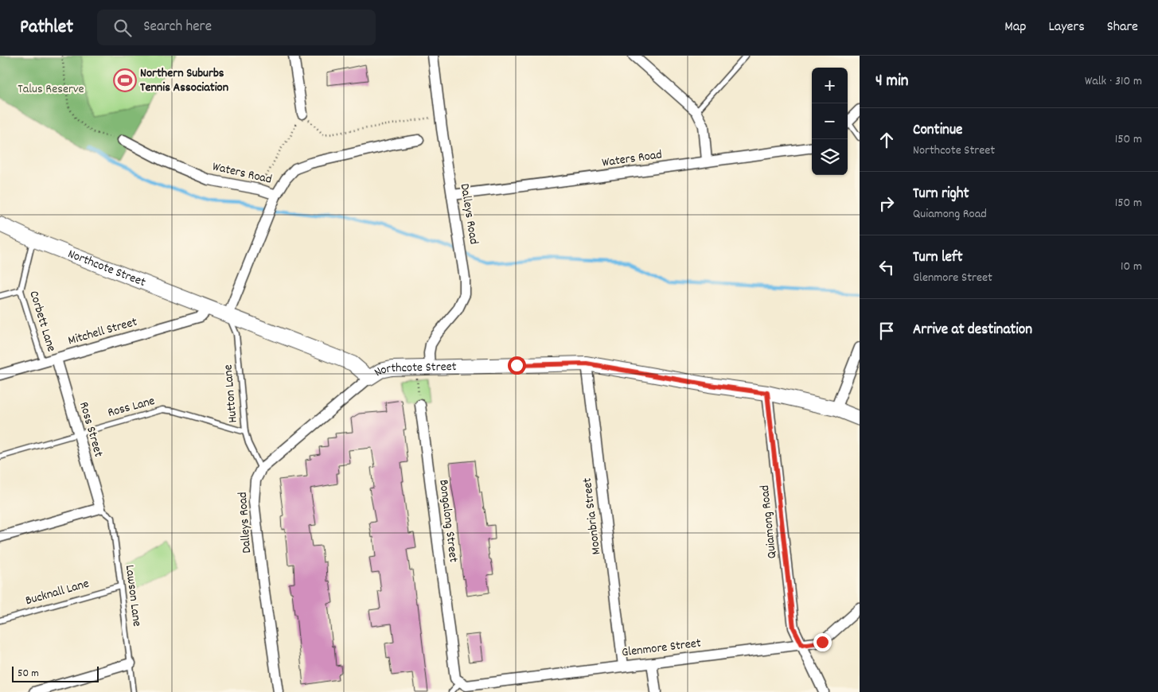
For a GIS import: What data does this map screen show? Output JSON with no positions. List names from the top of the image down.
{
  "streets": {
    "street": [
      "Waters Road",
      "Dalleys Road",
      "Northcote Street",
      "Mitchell Street",
      "Ross Street",
      "Moonbria Street",
      "Bongalong Street",
      "Quiamong Road",
      "Glenmore Street"
    ],
    "lane": [
      "Corbett Lane",
      "Hutton Lane",
      "Ross Lane",
      "Bucknall Lane",
      "Lawson Lane"
    ]
  },
  "crossings": [
    ["Waters Road", "Dalleys Road"],
    ["Dalleys Road", "Northcote Street"],
    ["Dalleys Road", "Hutton Lane"],
    ["Northcote Street", "Corbett Lane"],
    ["Northcote Street", "Mitchell Street"],
    ["Northcote Street", "Hutton Lane"],
    ["Northcote Street", "Moonbria Street"],
    ["Northcote Street", "Quiamong Road"],
    ["Corbett Lane", "Mitchell Street"],
    ["Mitchell Street", "Ross Street"],
    ["Hutton Lane", "Ross Lane"],
    ["Ross Lane", "Ross Street"],
    ["Ross Street", "Lawson Lane"],
    ["Moonbria Street", "Glenmore Street"],
    ["Bongalong Street", "Glenmore Street"],
    ["Quiamong Road", "Glenmore Street"],
    ["Bucknall Lane", "Lawson Lane"]
  ],
  "parks": ["Talus Reserve"],
  "places": {
    "sports": ["Northern Suburbs Tennis Association"]
  },
  "scale_bar": "50 m",
  "page": {
    "header": "Pathlet",
    "search": "Search here",
    "nav": ["Map", "Layers", "Share"],
    "heading": ["4 min", "Walk · 310 m"],
    "map_buttons": ["+", "−"],
    "list": [
      ["Continue", "Northcote Street", "150 m"],
      ["Turn right", "Quiamong Road", "150 m"],
      ["Turn left", "Glenmore Street", "10 m"],
      "Arrive at destination"
    ],
    "scale": "50 m"
  }
}
